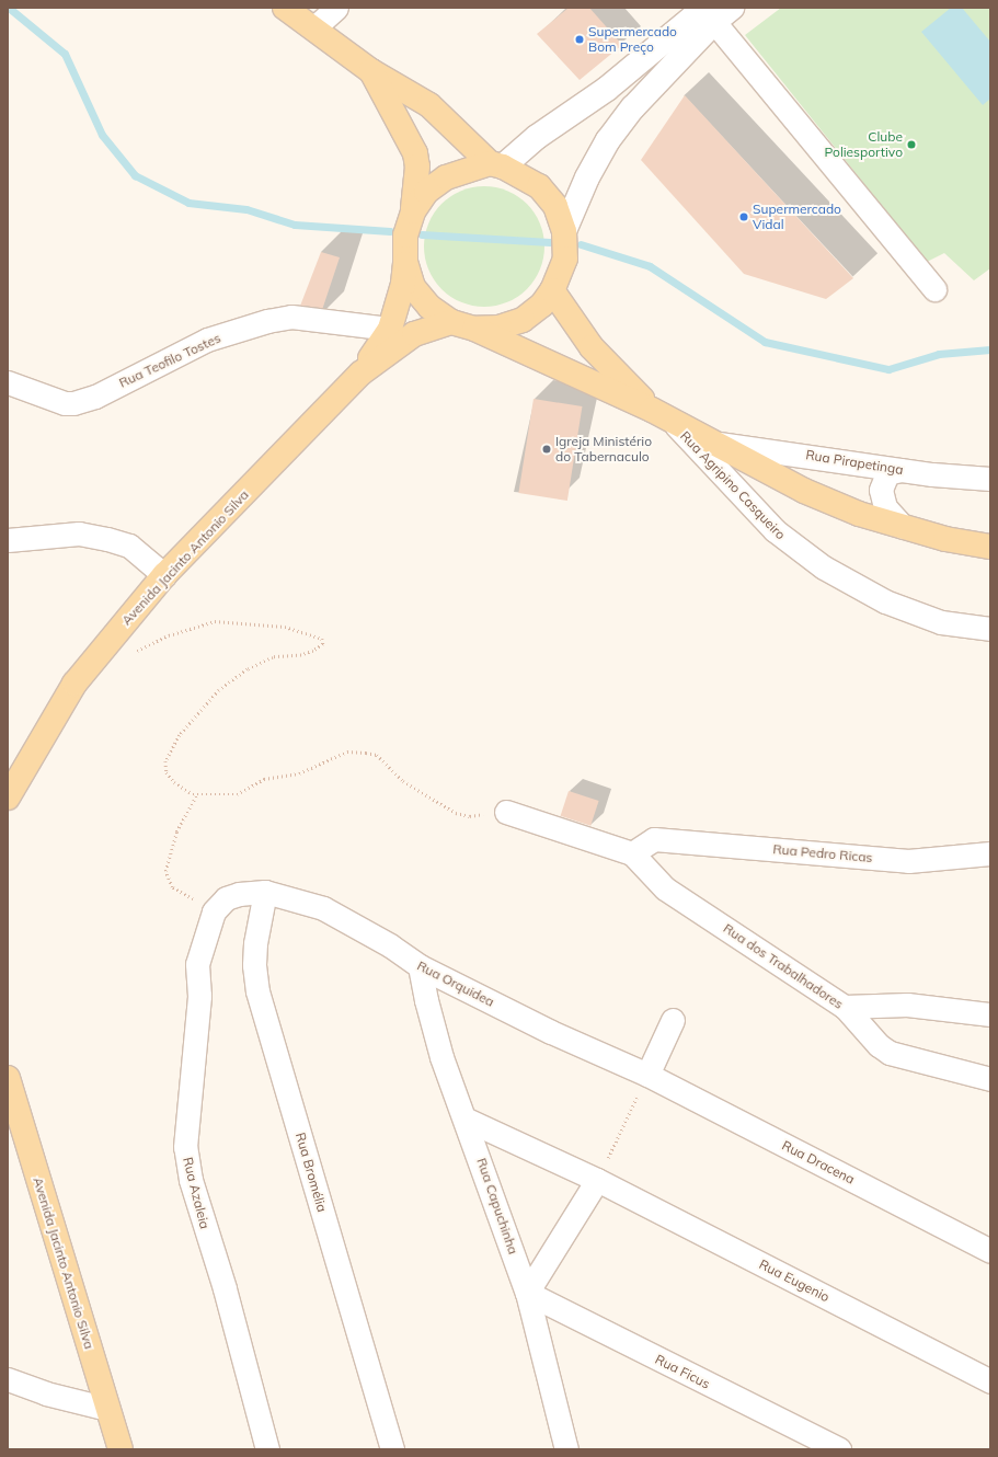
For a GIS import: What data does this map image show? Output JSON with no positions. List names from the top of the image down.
{
  "streets": {
    "main road": ["Avenida Jacinto Antonio Silva"],
    "street": [
      "Rua Teofilo Tostes",
      "Rua Pirapetinga",
      "Rua Agripino Casqueiro",
      "Rua Pedro Ricas",
      "Rua dos Trabalhadores",
      "Rua Orquidea",
      "Rua Dracena",
      "Rua Bromélia",
      "Rua Azaleia",
      "Rua Capuchinha",
      "Rua Eugenio",
      "Rua Ficus"
    ]
  },
  "crossings": [
    ["Rua Pedro Ricas", "Rua dos Trabalhadores"],
    ["Rua Orquidea", "Rua Dracena"],
    ["Rua Orquidea", "Rua Bromélia"],
    ["Rua Orquidea", "Rua Azaleia"],
    ["Rua Orquidea", "Rua Capuchinha"],
    ["Rua Capuchinha", "Rua Eugenio"],
    ["Rua Capuchinha", "Rua Ficus"]
  ],
  "places": [
    "Supermercado Bom Preço",
    "Clube Poliesportivo",
    "Supermercado Vidal",
    "Igreja Ministério do Tabernaculo"
  ]
}
